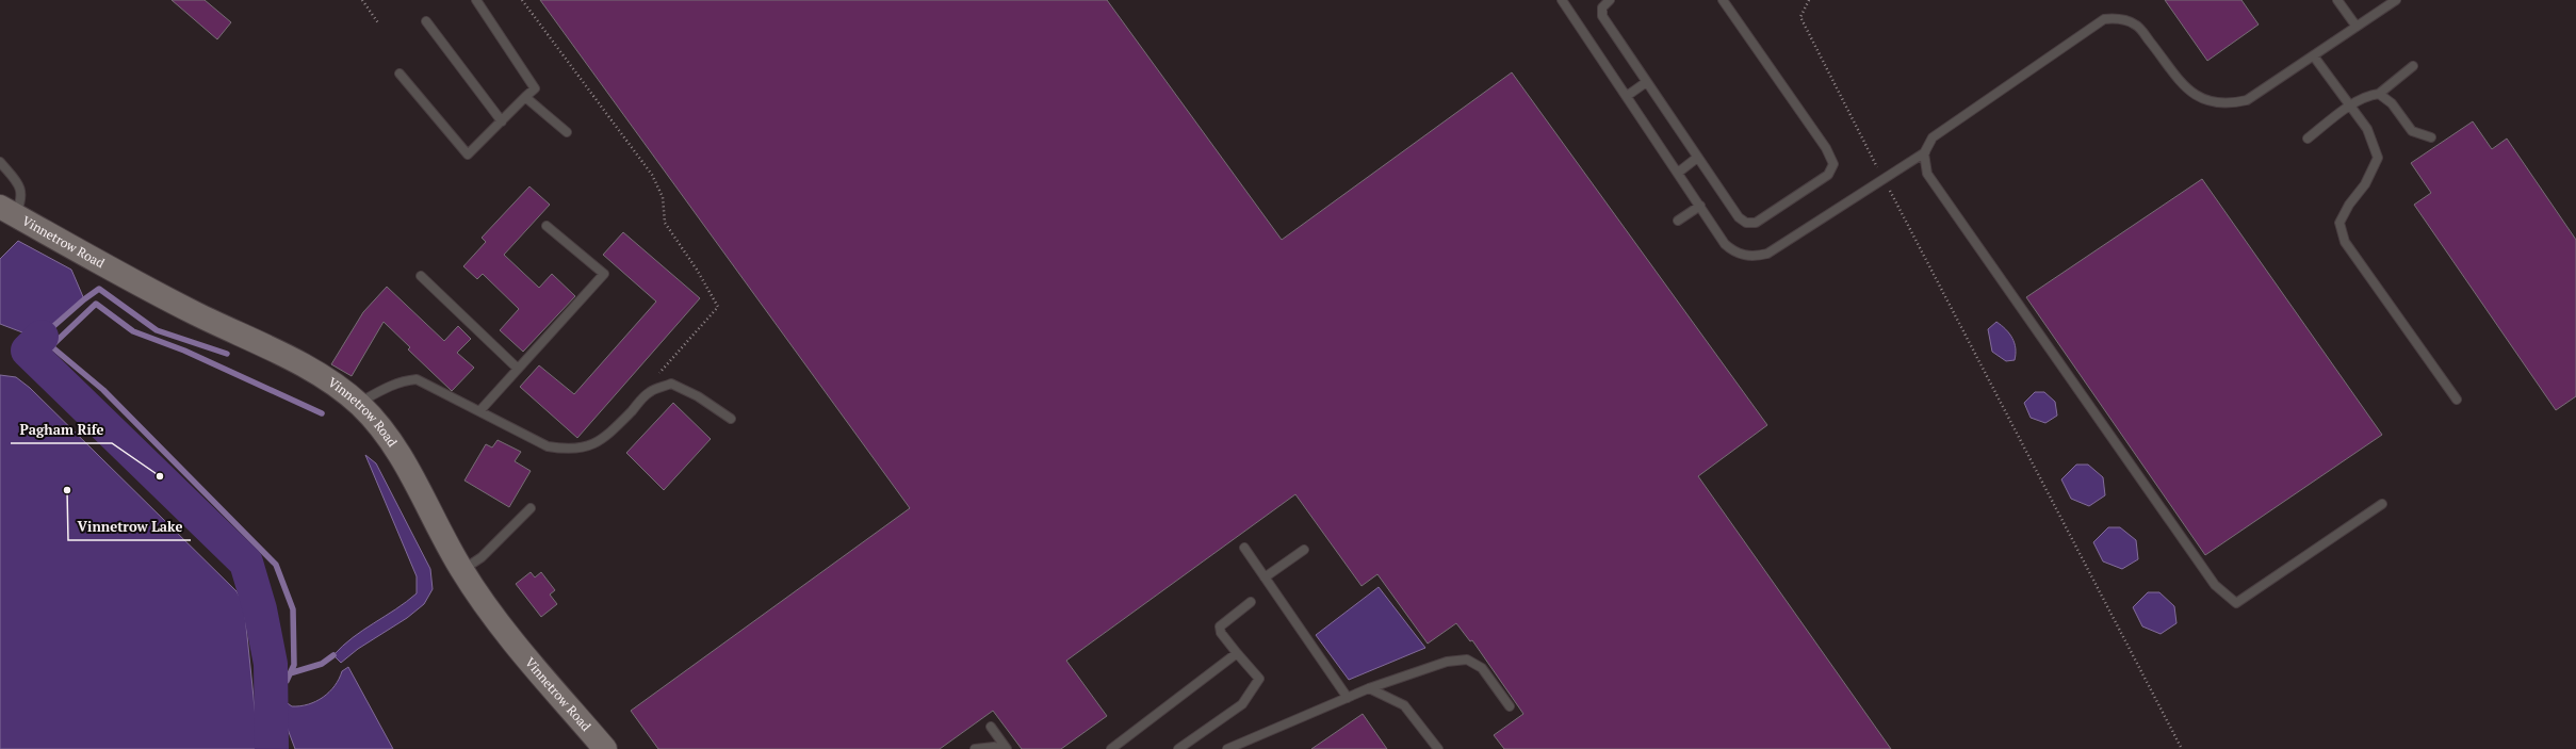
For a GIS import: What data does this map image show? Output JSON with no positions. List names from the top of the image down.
{
  "streets": {
    "street": ["Vinnetrow Road"]
  },
  "places": ["Pagham Rife", "Vinnetrow Lake"]
}
